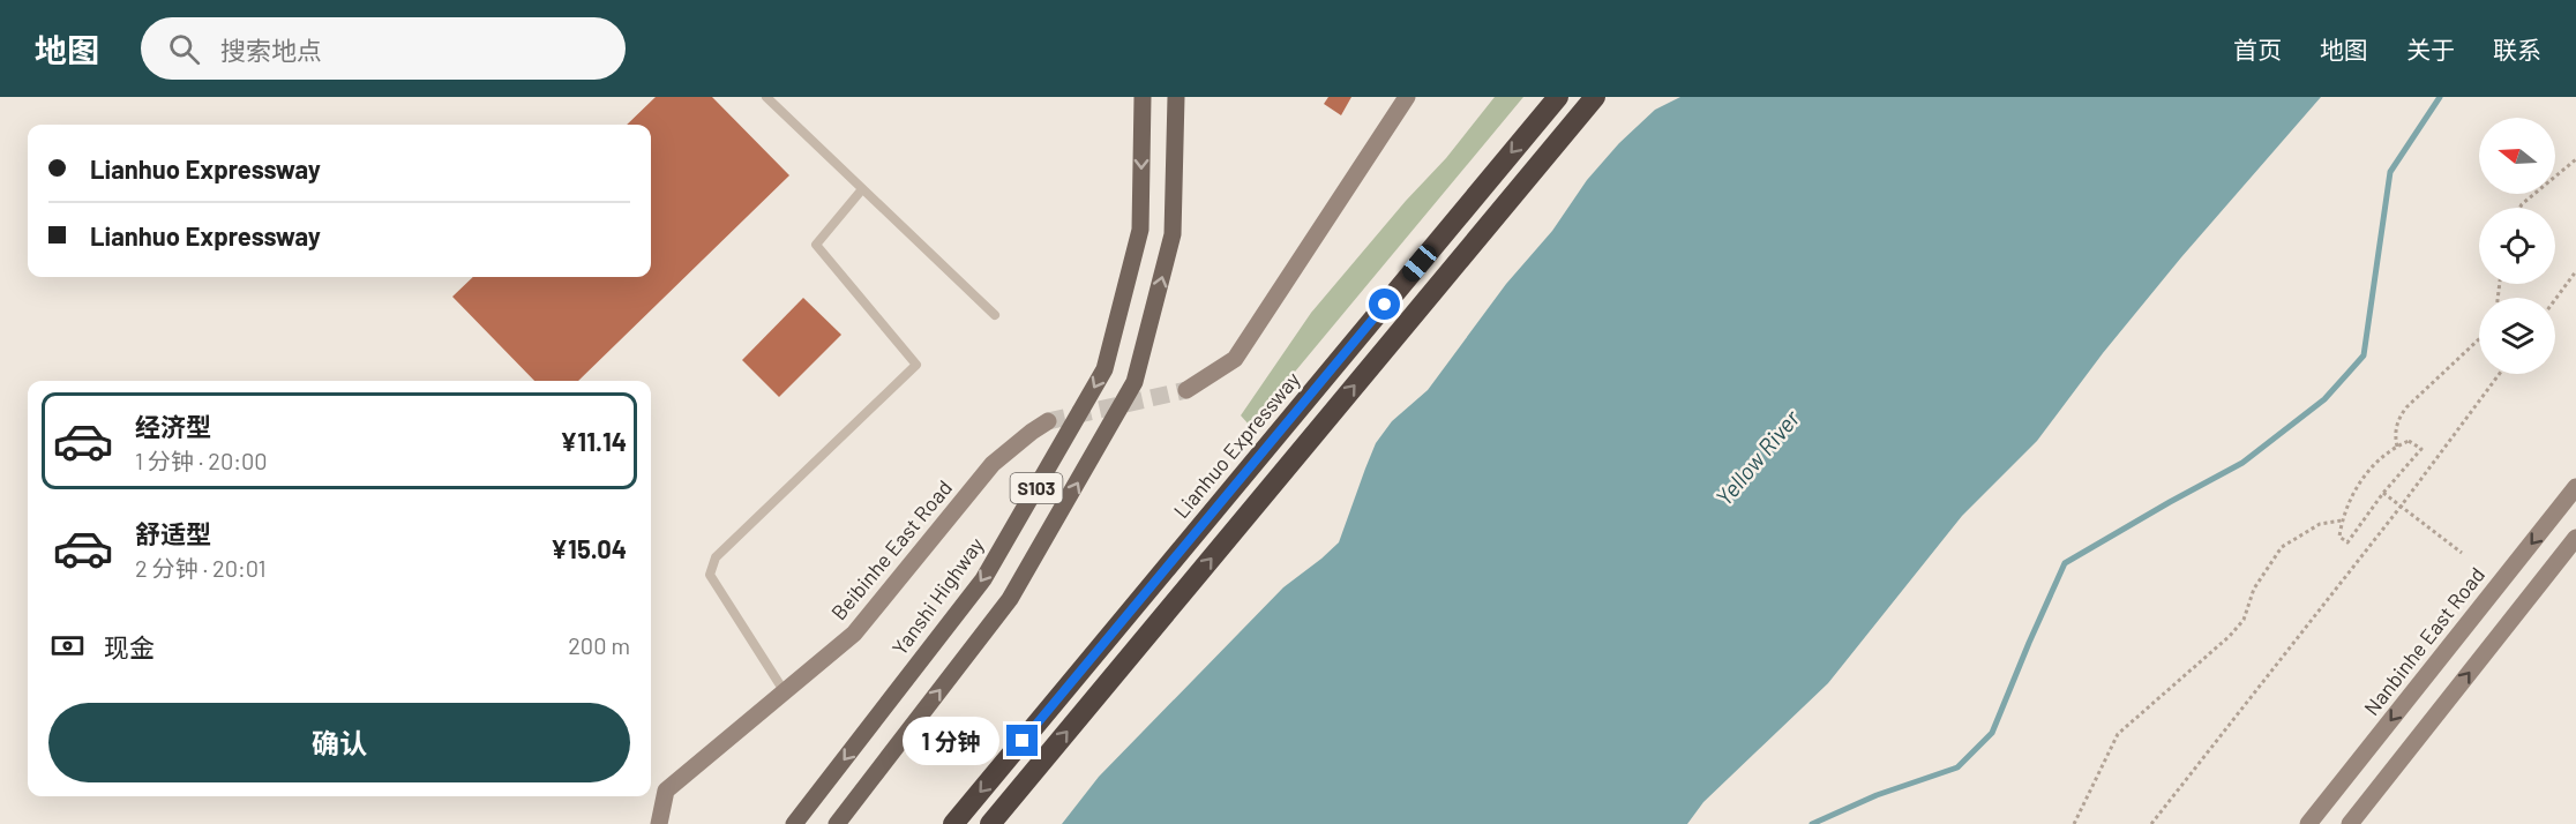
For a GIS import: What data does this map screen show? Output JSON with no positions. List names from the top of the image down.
{
  "streets": {
    "highway": ["Lianhuo Expressway"],
    "main road": ["S103", "Yanshi Highway"],
    "street": ["Beibinhe East Road", "Nanbinhe East Road"]
  },
  "water": ["Yellow River"],
  "north": "left",
  "page": {
    "header": "地图",
    "search": "搜索地点",
    "nav": [
      "首页",
      "地图",
      "关于",
      "联系"
    ],
    "banner": ["Lianhuo Expressway", "Lianhuo Expressway"],
    "list": [
      {
        "name": "经济型",
        "note": "1 分钟 · 20:00",
        "value": "¥11.14"
      },
      {
        "name": "舒适型",
        "note": "2 分钟 · 20:01",
        "value": "¥15.04"
      }
    ],
    "pay": ["现金", "200 m"],
    "buttons": "确认",
    "bubble": "1 分钟"
  }
}
